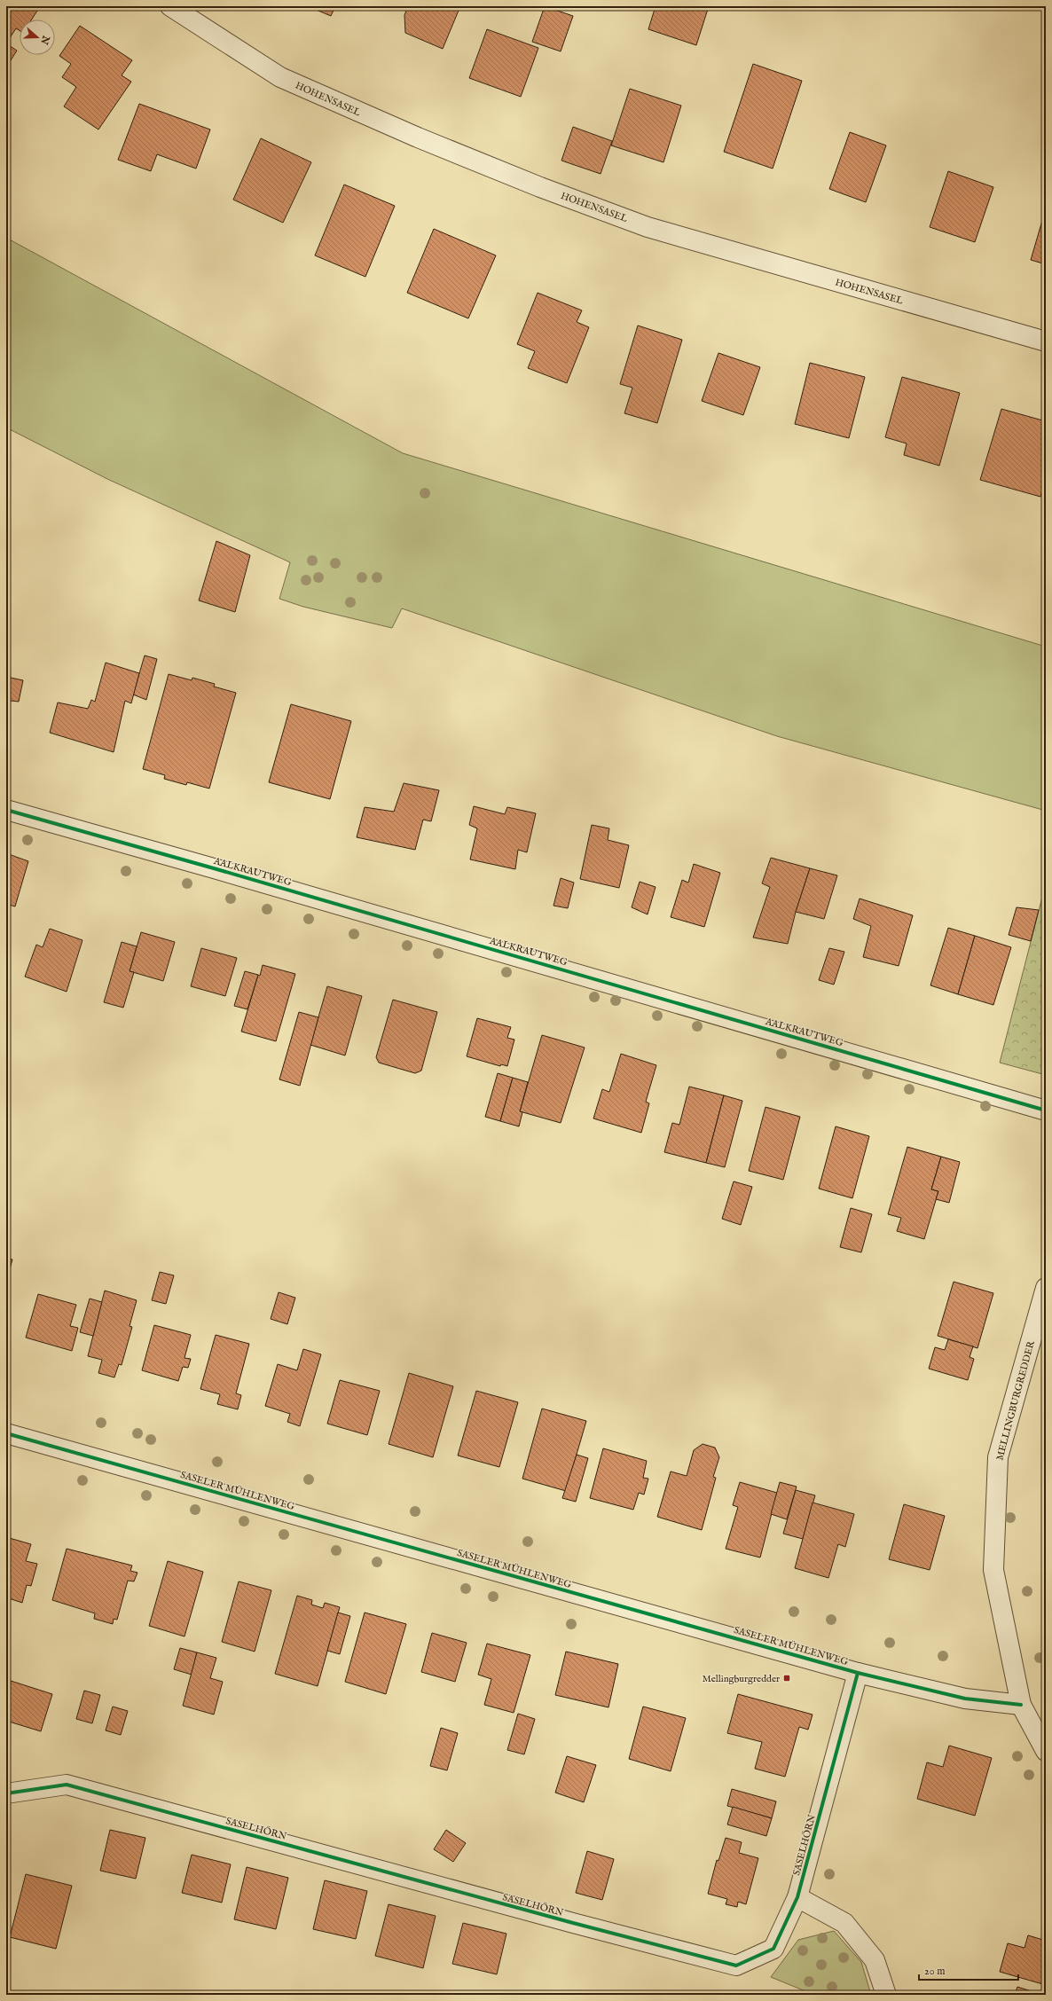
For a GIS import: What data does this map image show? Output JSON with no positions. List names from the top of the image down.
{
  "streets": {
    "street": [
      "HOHENSASEL",
      "AALKRAUTWEG",
      "MELLINGBURGREDDER",
      "SASELER MÜHLENWEG",
      "SASELHÖRN"
    ]
  },
  "crossings": [
    ["MELLINGBURGREDDER", "SASELER MÜHLENWEG"],
    ["SASELER MÜHLENWEG", "SASELHÖRN"]
  ],
  "places": {
    "transit": ["Mellingburgredder"]
  },
  "scale_bar": "20 m",
  "north": "right"
}
